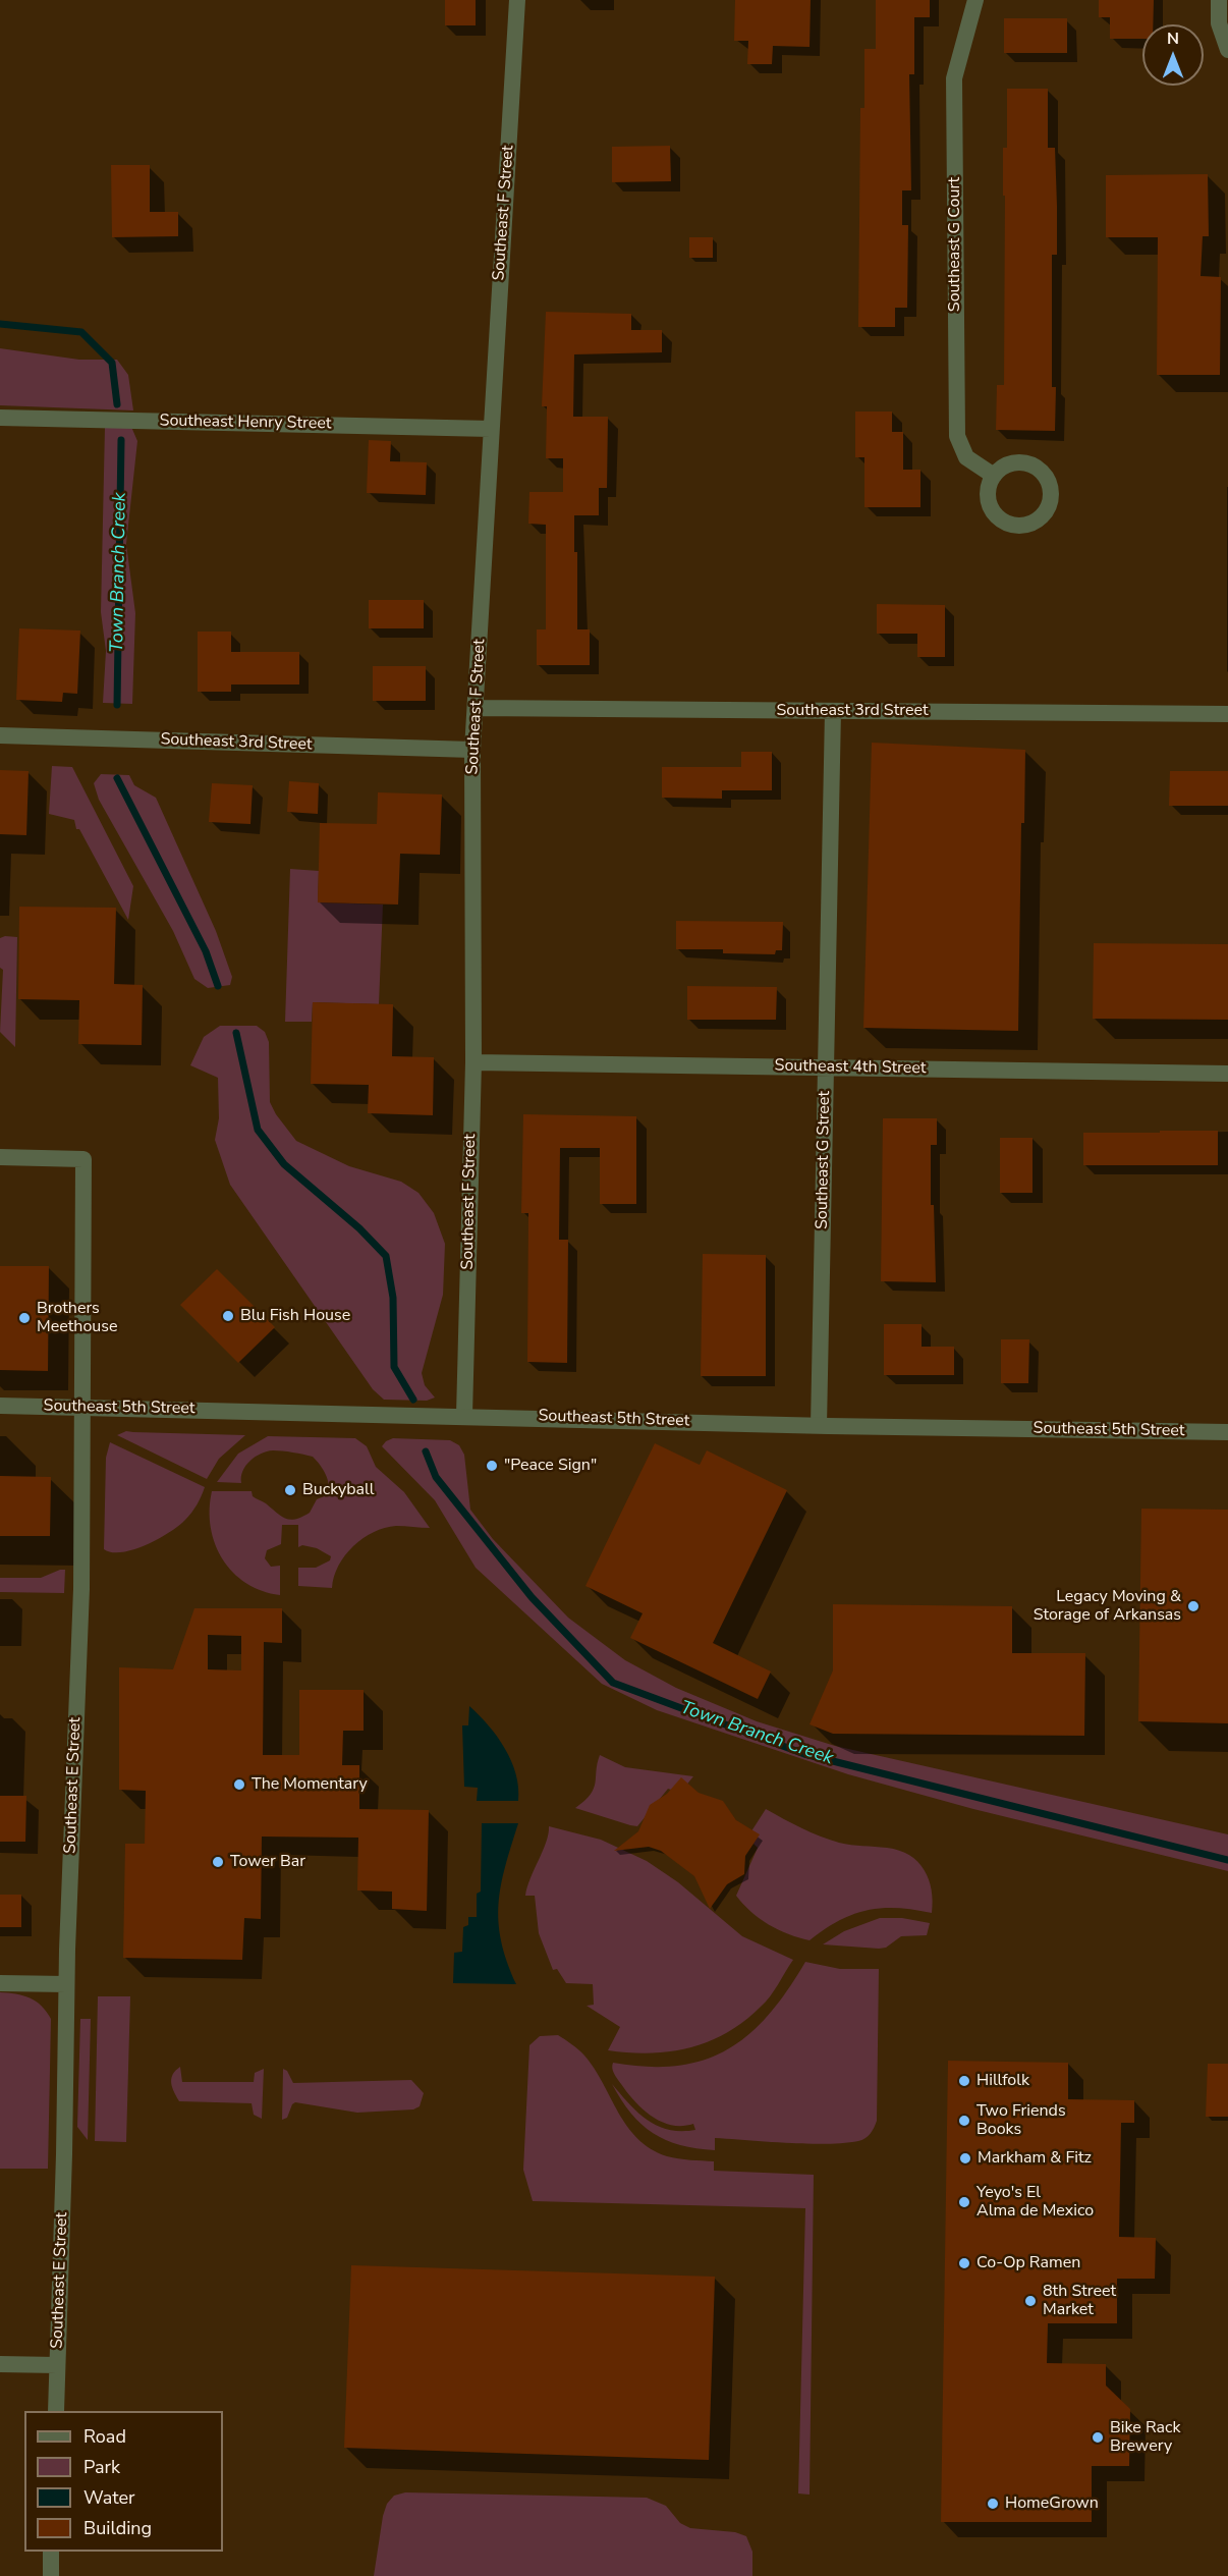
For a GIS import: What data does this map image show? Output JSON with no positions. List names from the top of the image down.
{
  "streets": {
    "street": [
      "Southeast F Street",
      "Southeast G Court",
      "Southeast Henry Street",
      "Southeast 3rd Street",
      "Southeast 4th Street",
      "Southeast G Street",
      "Southeast 5th Street",
      "Southeast E Street"
    ]
  },
  "crossings": [
    ["Southeast F Street", "Southeast Henry Street"],
    ["Southeast F Street", "Southeast 3rd Street"],
    ["Southeast F Street", "Southeast 4th Street"],
    ["Southeast F Street", "Southeast 5th Street"],
    ["Southeast 3rd Street", "Southeast G Street"],
    ["Southeast 4th Street", "Southeast G Street"],
    ["Southeast G Street", "Southeast 5th Street"],
    ["Southeast 5th Street", "Southeast E Street"]
  ],
  "water": ["Town Branch Creek"],
  "places": [
    "Blu Fish House",
    "Brothers Meethouse",
    "\"Peace Sign\"",
    "Buckyball",
    "Legacy Moving & Storage of Arkansas",
    "The Momentary",
    "Tower Bar",
    "Hillfolk",
    "Two Friends Books",
    "Markham & Fitz",
    "Yeyo's El Alma de Mexico",
    "Co-Op Ramen",
    "8th Street Market",
    "Bike Rack Brewery",
    "HomeGrown"
  ],
  "legend": [
    "Road",
    "Park",
    "Water",
    "Building"
  ],
  "north": "top"
}
